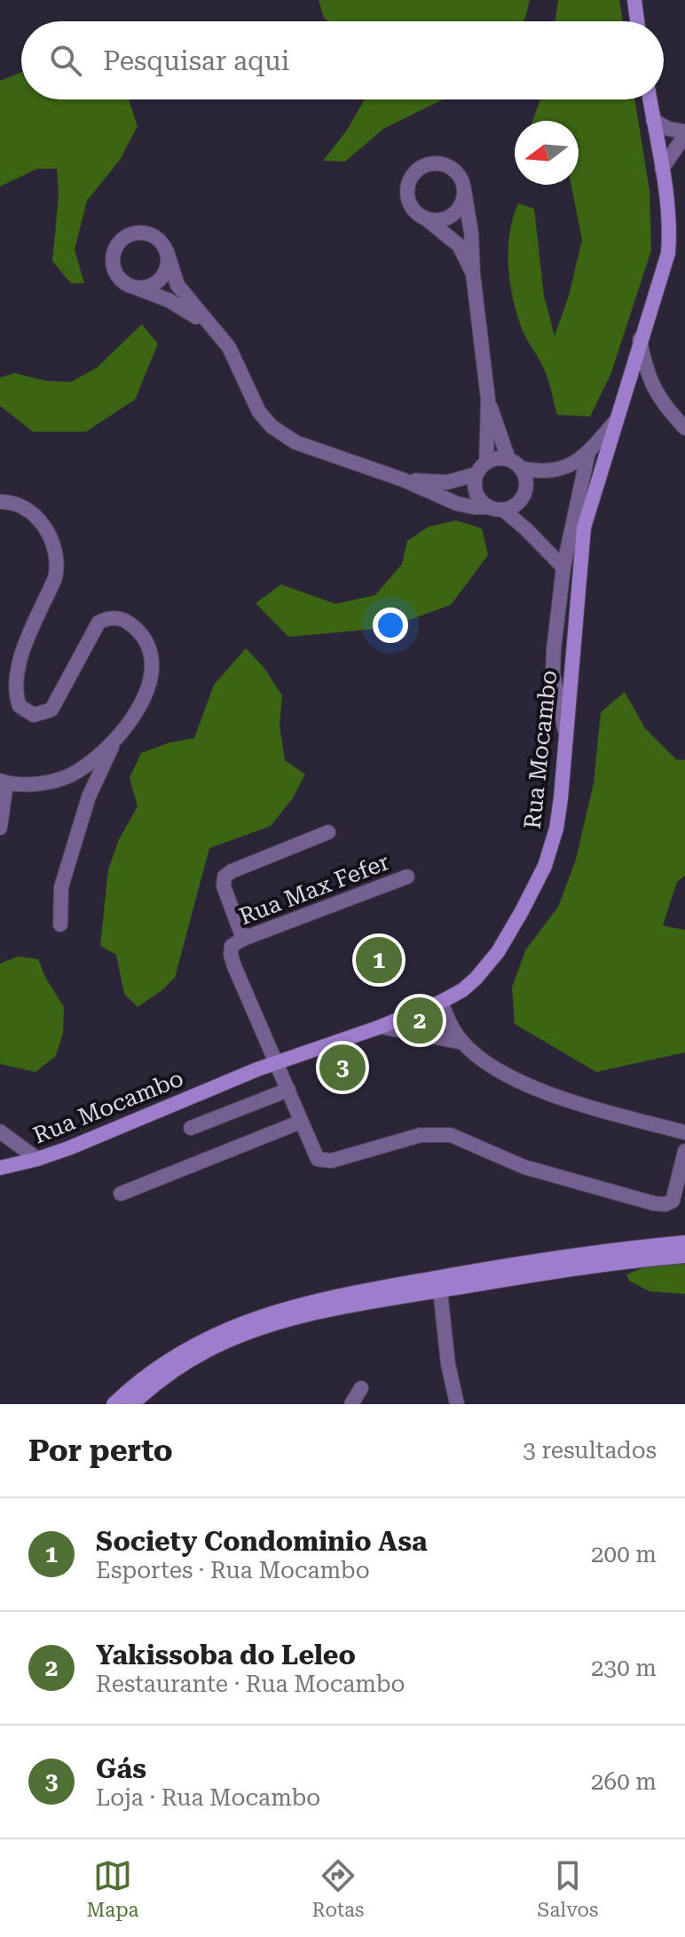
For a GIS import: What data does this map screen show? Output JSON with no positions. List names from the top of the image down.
{
  "streets": {
    "main road": ["Rua Mocambo"],
    "street": ["Rua Max Fefer"]
  },
  "north": "left",
  "page": {
    "search": "Pesquisar aqui",
    "pins": ["1", "2", "3"],
    "heading": ["Por perto", "3 resultados"],
    "list": [
      {
        "mark": "1",
        "name": "Society Condominio Asa",
        "note": "Esportes · Rua Mocambo",
        "value": "200 m"
      },
      {
        "mark": "2",
        "name": "Yakissoba do Leleo",
        "note": "Restaurante · Rua Mocambo",
        "value": "230 m"
      },
      {
        "mark": "3",
        "name": "Gás",
        "note": "Loja · Rua Mocambo",
        "value": "260 m"
      }
    ],
    "nav": ["Mapa", "Rotas", "Salvos"]
  }
}
